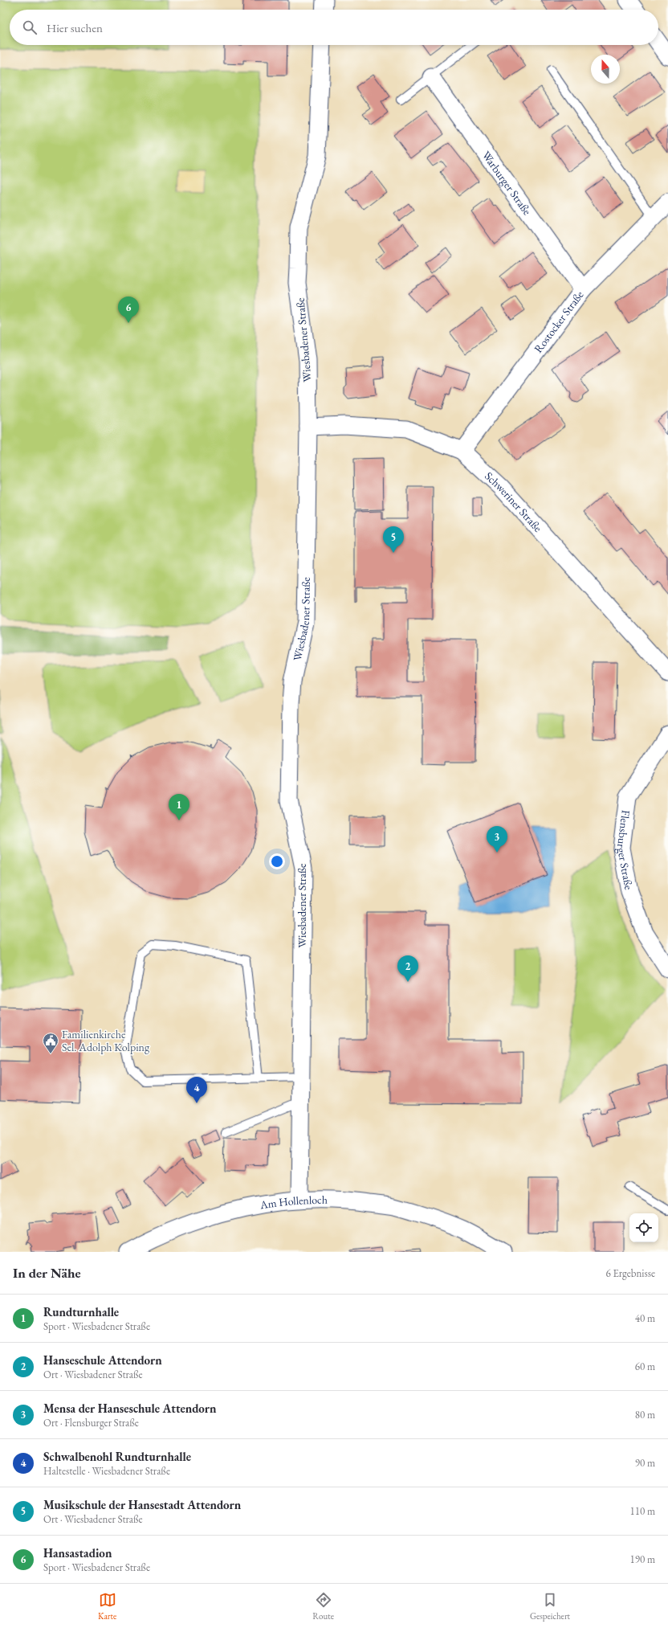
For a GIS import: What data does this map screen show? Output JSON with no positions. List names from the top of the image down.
{
  "streets": {
    "street": [
      "Warburger Straße",
      "Rostocker Straße",
      "Wiesbadener Straße",
      "Schweriner Straße",
      "Flensburger Straße",
      "Am Hollenloch"
    ]
  },
  "crossings": [
    ["Warburger Straße", "Rostocker Straße"],
    ["Rostocker Straße", "Schweriner Straße"],
    ["Wiesbadener Straße", "Schweriner Straße"],
    ["Wiesbadener Straße", "Am Hollenloch"]
  ],
  "places": {
    "public building": ["Familienkirche Sel. Adolph Kolping"]
  },
  "north": "top",
  "page": {
    "search": "Hier suchen",
    "pins": [
      "6",
      "5",
      "1",
      "3",
      "2",
      "4"
    ],
    "heading": ["In der Nähe", "6 Ergebnisse"],
    "list": [
      {
        "mark": "1",
        "name": "Rundturnhalle",
        "note": "Sport · Wiesbadener Straße",
        "value": "40 m"
      },
      {
        "mark": "2",
        "name": "Hanseschule Attendorn",
        "note": "Ort · Wiesbadener Straße",
        "value": "60 m"
      },
      {
        "mark": "3",
        "name": "Mensa der Hanseschule Attendorn",
        "note": "Ort · Flensburger Straße",
        "value": "80 m"
      },
      {
        "mark": "4",
        "name": "Schwalbenohl Rundturnhalle",
        "note": "Haltestelle · Wiesbadener Straße",
        "value": "90 m"
      },
      {
        "mark": "5",
        "name": "Musikschule der Hansestadt Attendorn",
        "note": "Ort · Wiesbadener Straße",
        "value": "110 m"
      },
      {
        "mark": "6",
        "name": "Hansastadion",
        "note": "Sport · Wiesbadener Straße",
        "value": "190 m"
      }
    ],
    "nav": ["Karte", "Route", "Gespeichert"]
  }
}
